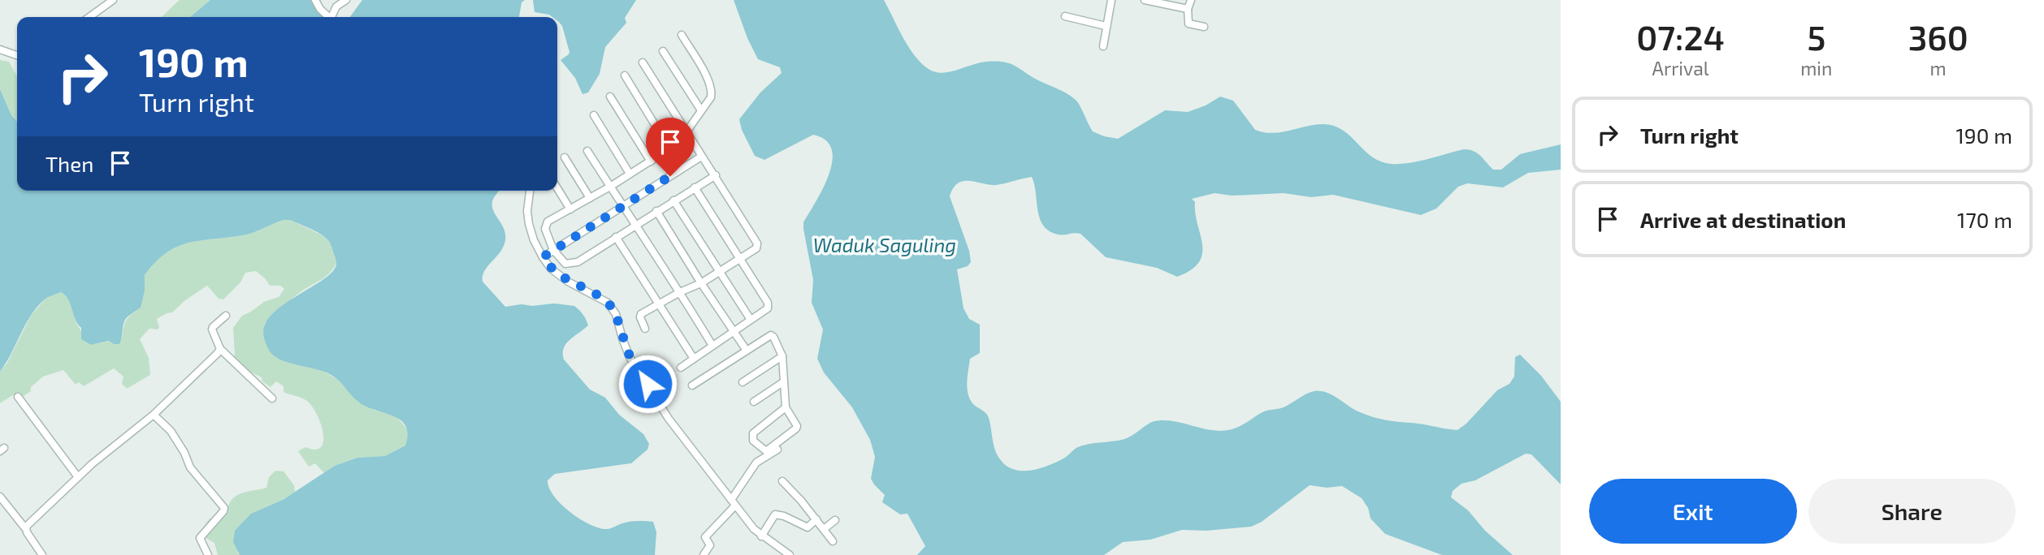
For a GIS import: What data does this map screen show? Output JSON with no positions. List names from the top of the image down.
{
  "water": ["Waduk Saguling"],
  "page": {
    "eta": [
      "07:24",
      "Arrival",
      "5",
      "min",
      "360",
      "m"
    ],
    "turn": ["190 m", "Turn right"],
    "list": [
      {
        "name": "Turn right",
        "value": "190 m"
      },
      {
        "name": "Arrive at destination",
        "value": "170 m"
      }
    ],
    "then": "Then",
    "buttons": ["Exit", "Share"]
  }
}
